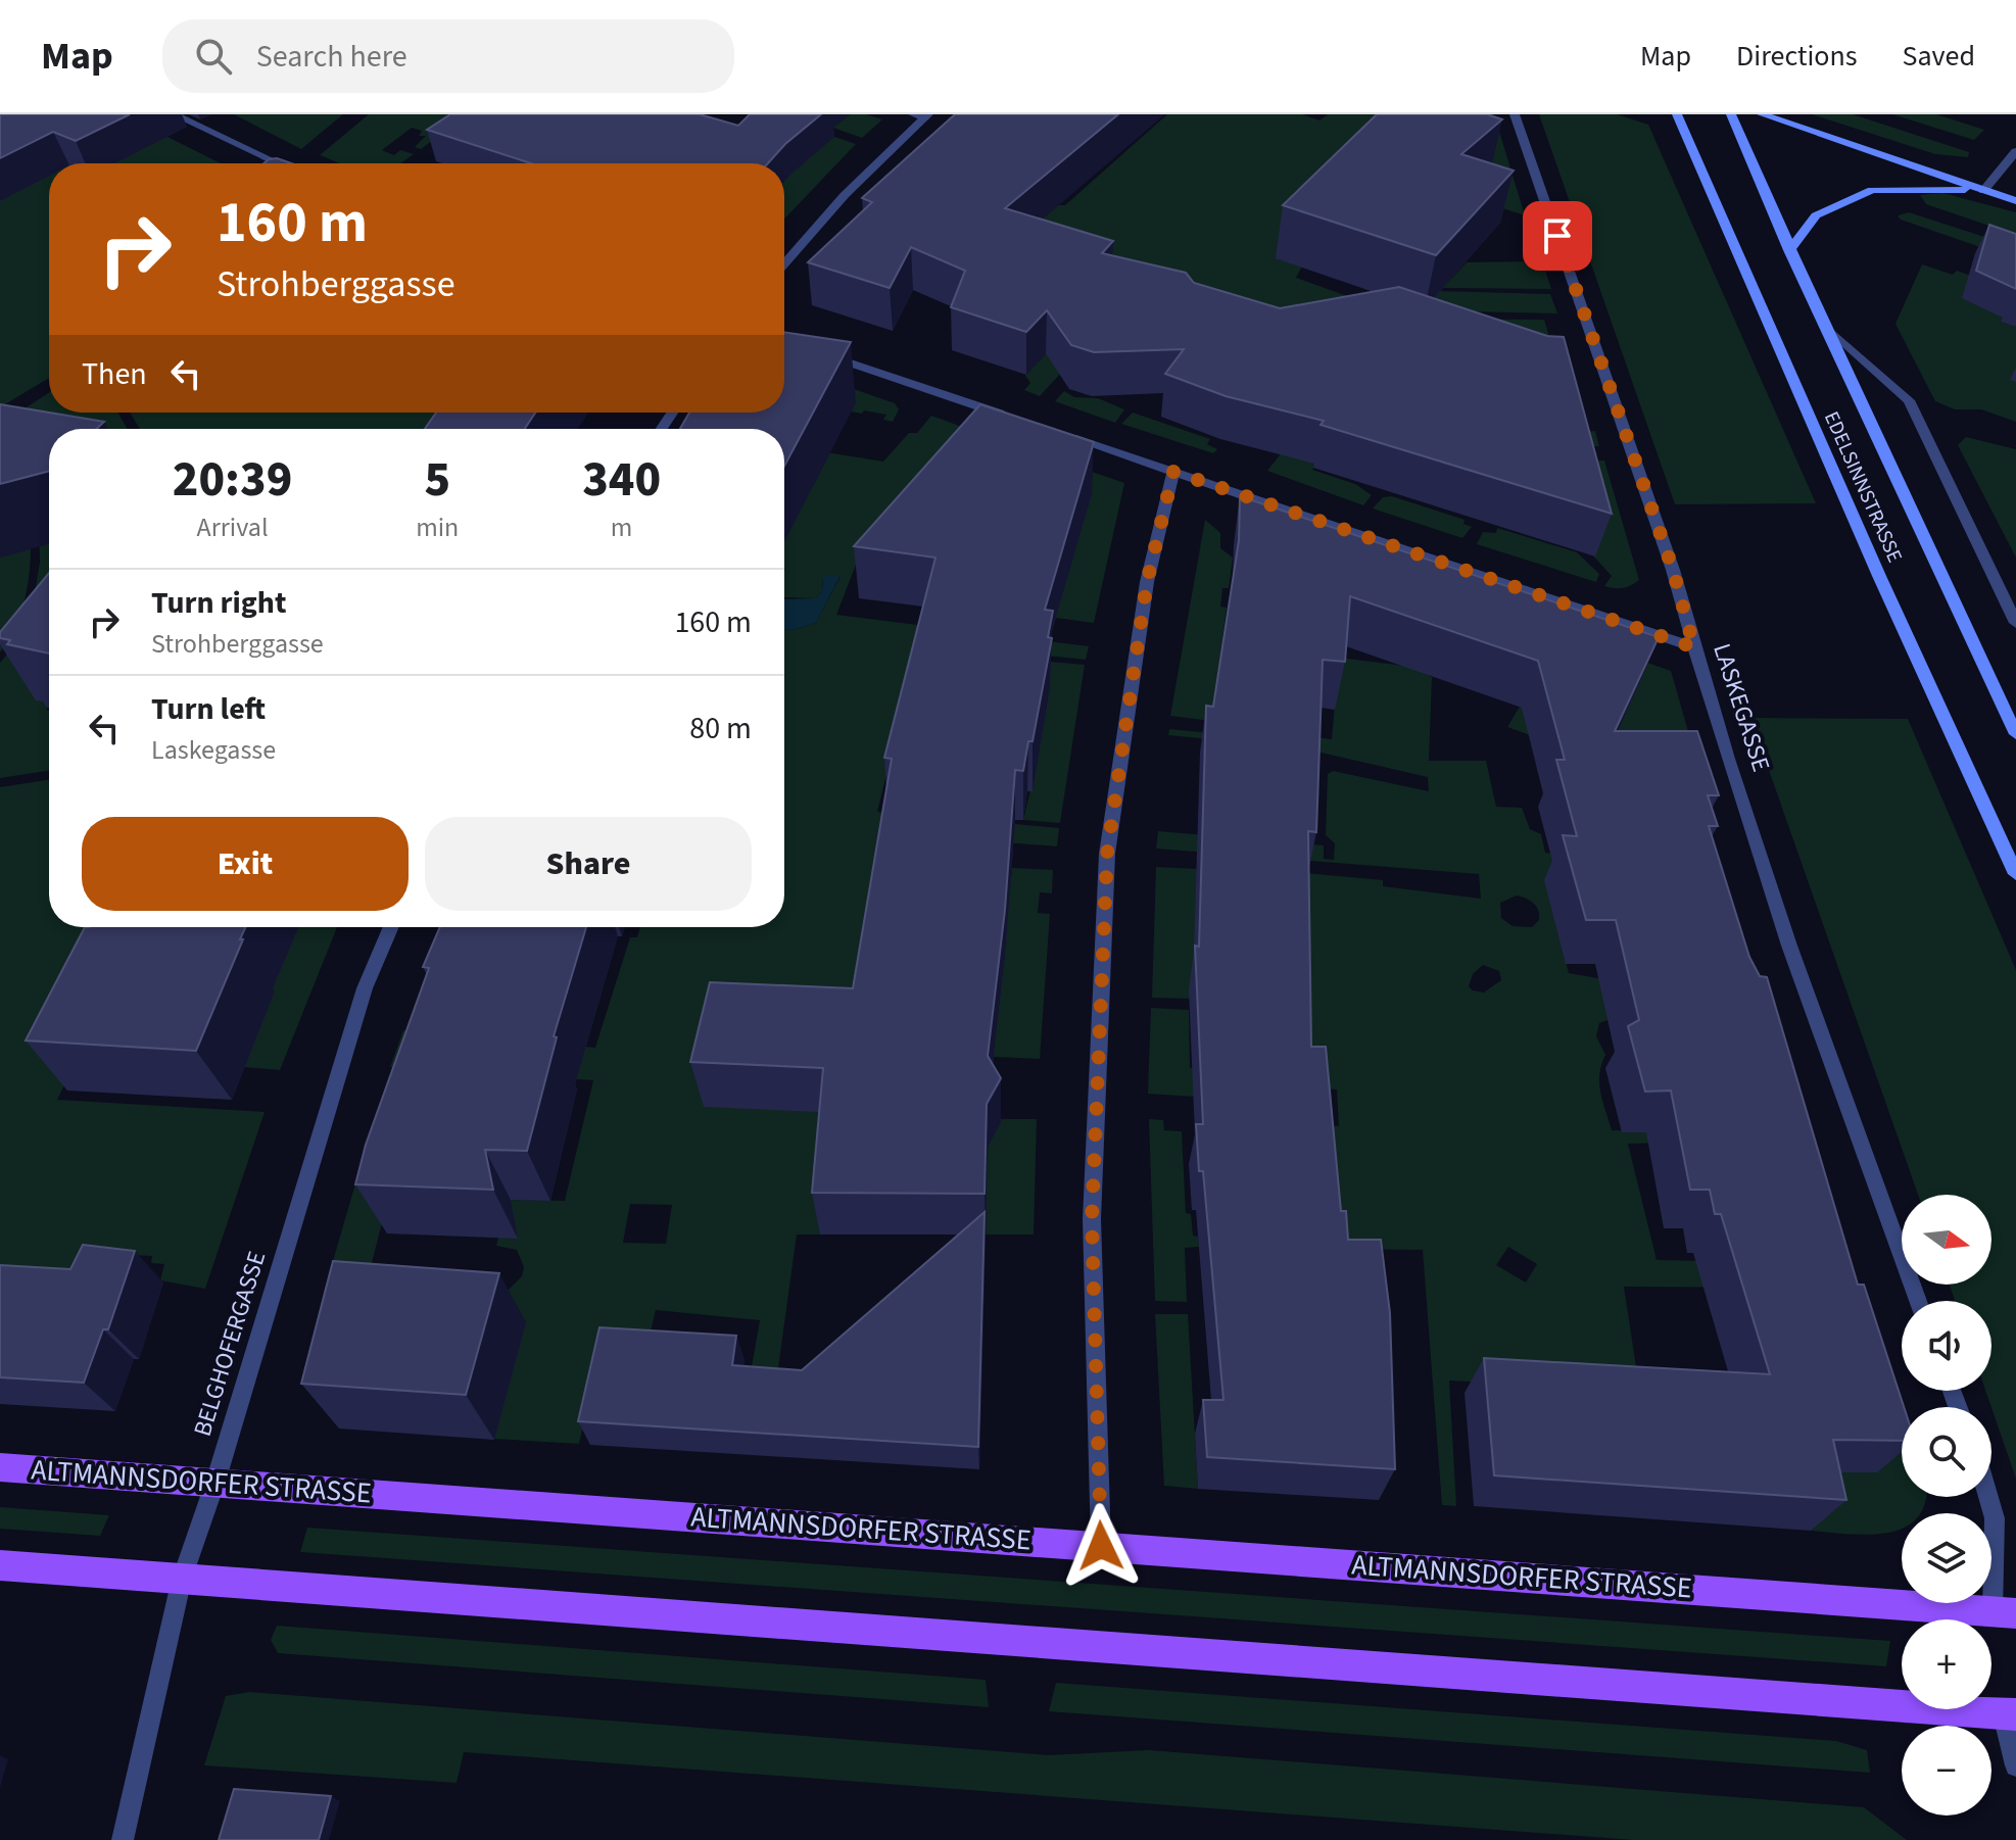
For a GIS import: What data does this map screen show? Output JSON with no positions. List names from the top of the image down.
{
  "streets": {
    "main road": ["EDELSINNSTRASSE", "ALTMANNSDORFER STRASSE"],
    "street": ["LASKEGASSE", "BELGHOFERGASSE"]
  },
  "crossings": [
    ["BELGHOFERGASSE", "ALTMANNSDORFER STRASSE"]
  ],
  "north": "right",
  "page": {
    "header": "Map",
    "search": "Search here",
    "nav": ["Map", "Directions", "Saved"],
    "turn": ["160 m", "Strohberggasse"],
    "then": "Then",
    "eta": [
      "20:39",
      "Arrival",
      "5",
      "min",
      "340",
      "m"
    ],
    "list": [
      {
        "name": "Turn right",
        "note": "Strohberggasse",
        "value": "160 m"
      },
      {
        "name": "Turn left",
        "note": "Laskegasse",
        "value": "80 m"
      }
    ],
    "buttons": ["Exit", "Share"],
    "map_buttons": ["+", "−"]
  }
}
